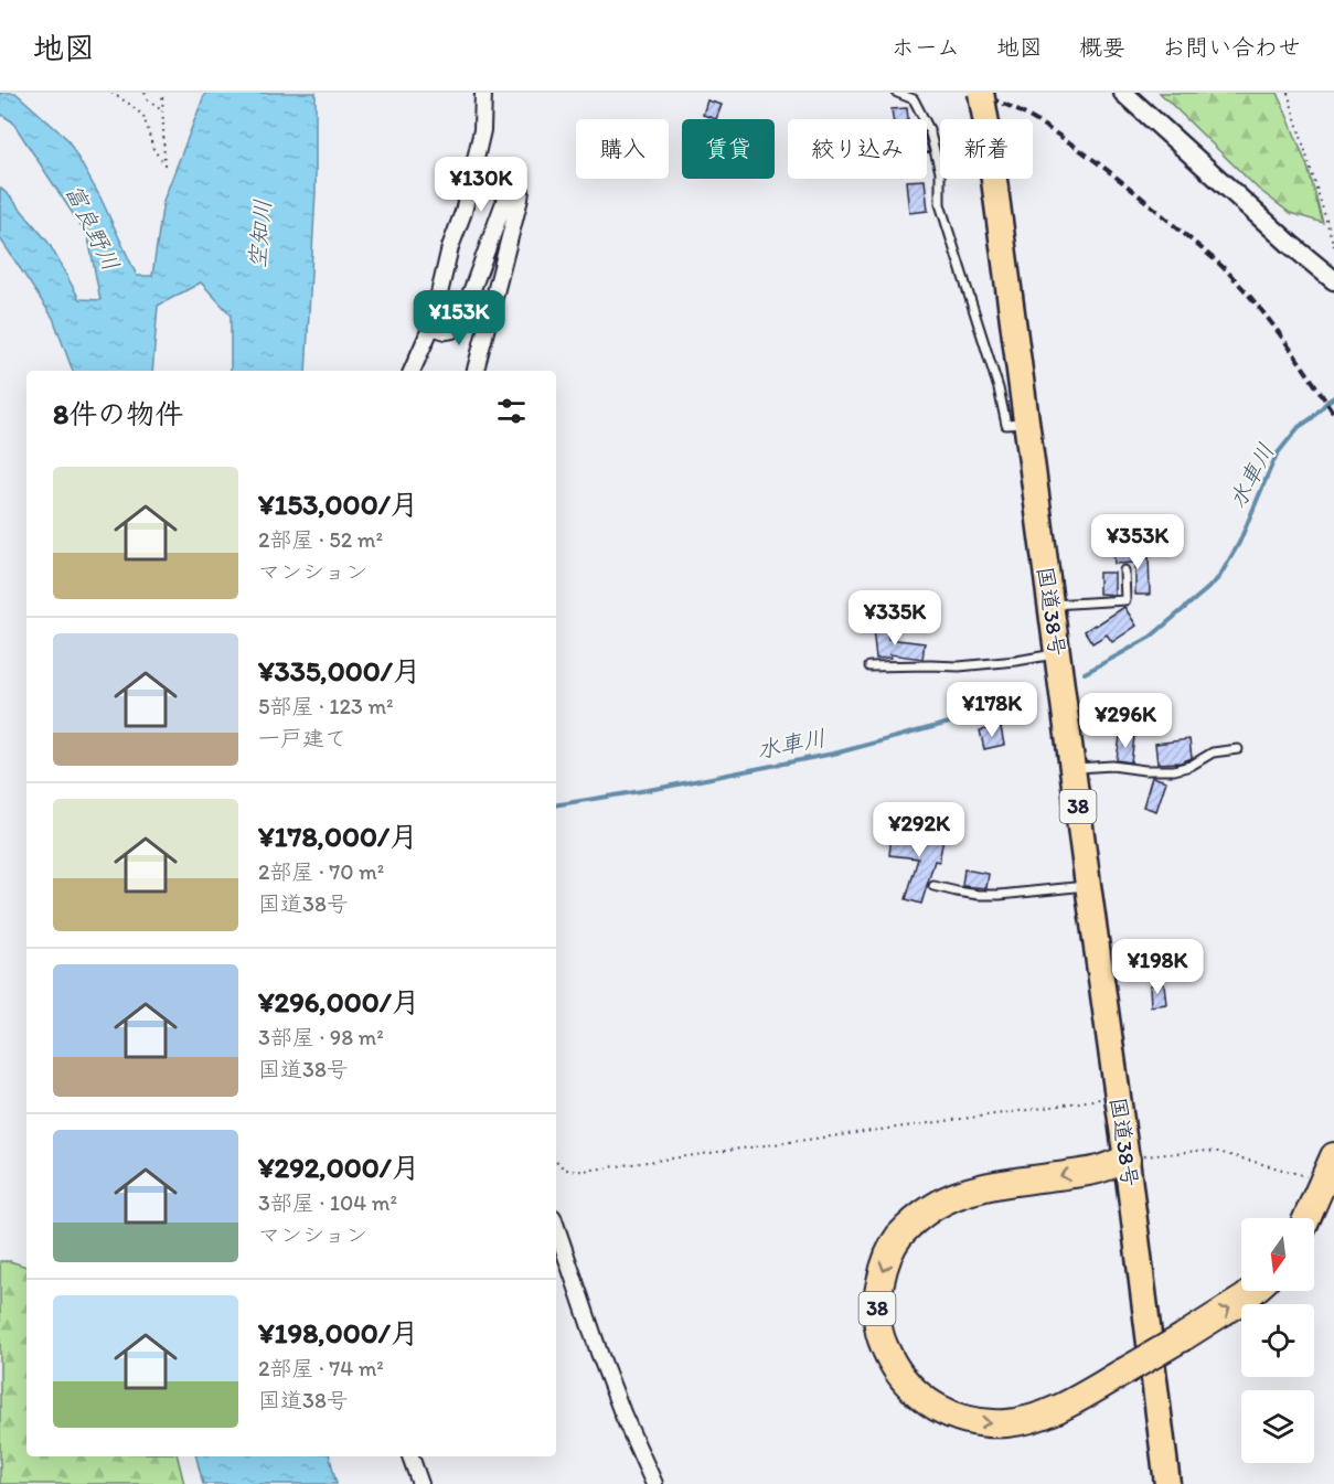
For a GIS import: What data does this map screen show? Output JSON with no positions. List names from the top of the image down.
{
  "streets": {
    "highway": ["国道38号", "38"]
  },
  "crossings": [
    ["国道38号", "38"]
  ],
  "water": ["富良野川", "空知川", "水車川"],
  "north": "bottom",
  "page": {
    "header": "地図",
    "nav": [
      "ホーム",
      "地図",
      "概要",
      "お問い合わせ"
    ],
    "chip": [
      "購入",
      "賃貸",
      "絞り込み",
      "新着"
    ],
    "price": [
      "¥130K",
      "¥153K",
      "¥353K",
      "¥335K",
      "¥178K",
      "¥296K",
      "¥292K",
      "¥198K"
    ],
    "heading": "8件の物件",
    "list": [
      {
        "name": "¥153,000/月",
        "note": "2部屋 · 52 m² · マンション"
      },
      {
        "name": "¥335,000/月",
        "note": "5部屋 · 123 m² · 一戸建て"
      },
      {
        "name": "¥178,000/月",
        "note": "2部屋 · 70 m² · 国道38号"
      },
      {
        "name": "¥296,000/月",
        "note": "3部屋 · 98 m² · 国道38号"
      },
      {
        "name": "¥292,000/月",
        "note": "3部屋 · 104 m² · マンション"
      },
      {
        "name": "¥198,000/月",
        "note": "2部屋 · 74 m² · 国道38号"
      }
    ]
  }
}
